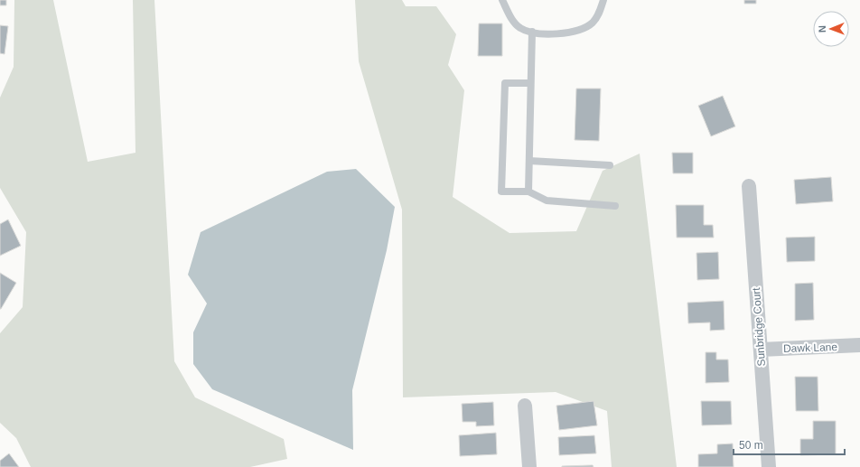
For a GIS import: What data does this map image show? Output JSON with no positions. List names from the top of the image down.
{
  "streets": {
    "street": ["Sunbridge Court", "Dawk Lane"]
  },
  "crossings": [
    ["Sunbridge Court", "Dawk Lane"]
  ],
  "scale_bar": "50 m",
  "north": "left"
}
